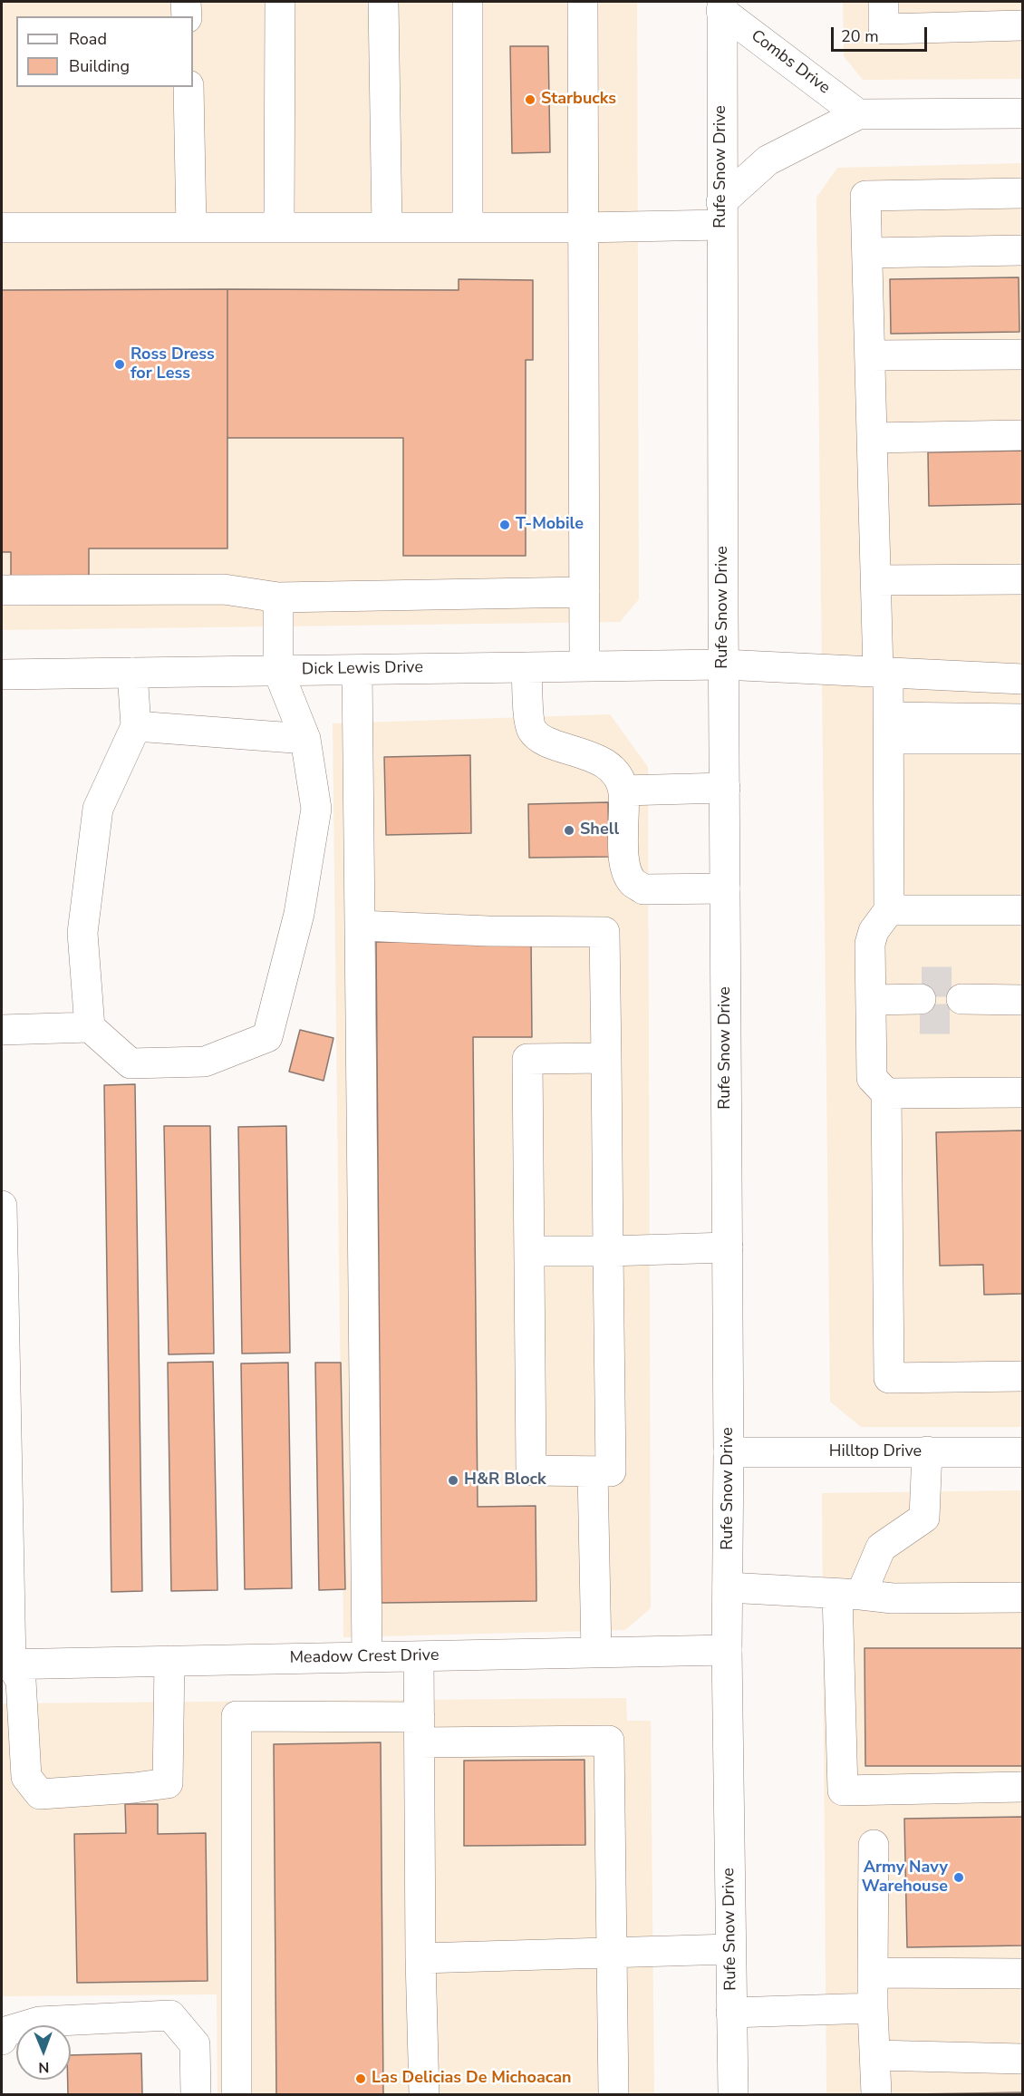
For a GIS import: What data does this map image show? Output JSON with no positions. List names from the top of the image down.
{
  "streets": {
    "street": [
      "Combs Drive",
      "Rufe Snow Drive",
      "Dick Lewis Drive",
      "Hilltop Drive",
      "Meadow Crest Drive"
    ]
  },
  "crossings": [
    ["Combs Drive", "Rufe Snow Drive"],
    ["Rufe Snow Drive", "Dick Lewis Drive"],
    ["Rufe Snow Drive", "Hilltop Drive"],
    ["Rufe Snow Drive", "Meadow Crest Drive"]
  ],
  "places": [
    "Starbucks",
    "Ross Dress for Less",
    "T-Mobile",
    "Shell",
    "H&R Block",
    "Army Navy Warehouse",
    "Las Delicias De Michoacan"
  ],
  "legend": ["Road", "Building"],
  "scale_bar": "20 m",
  "north": "bottom"
}
